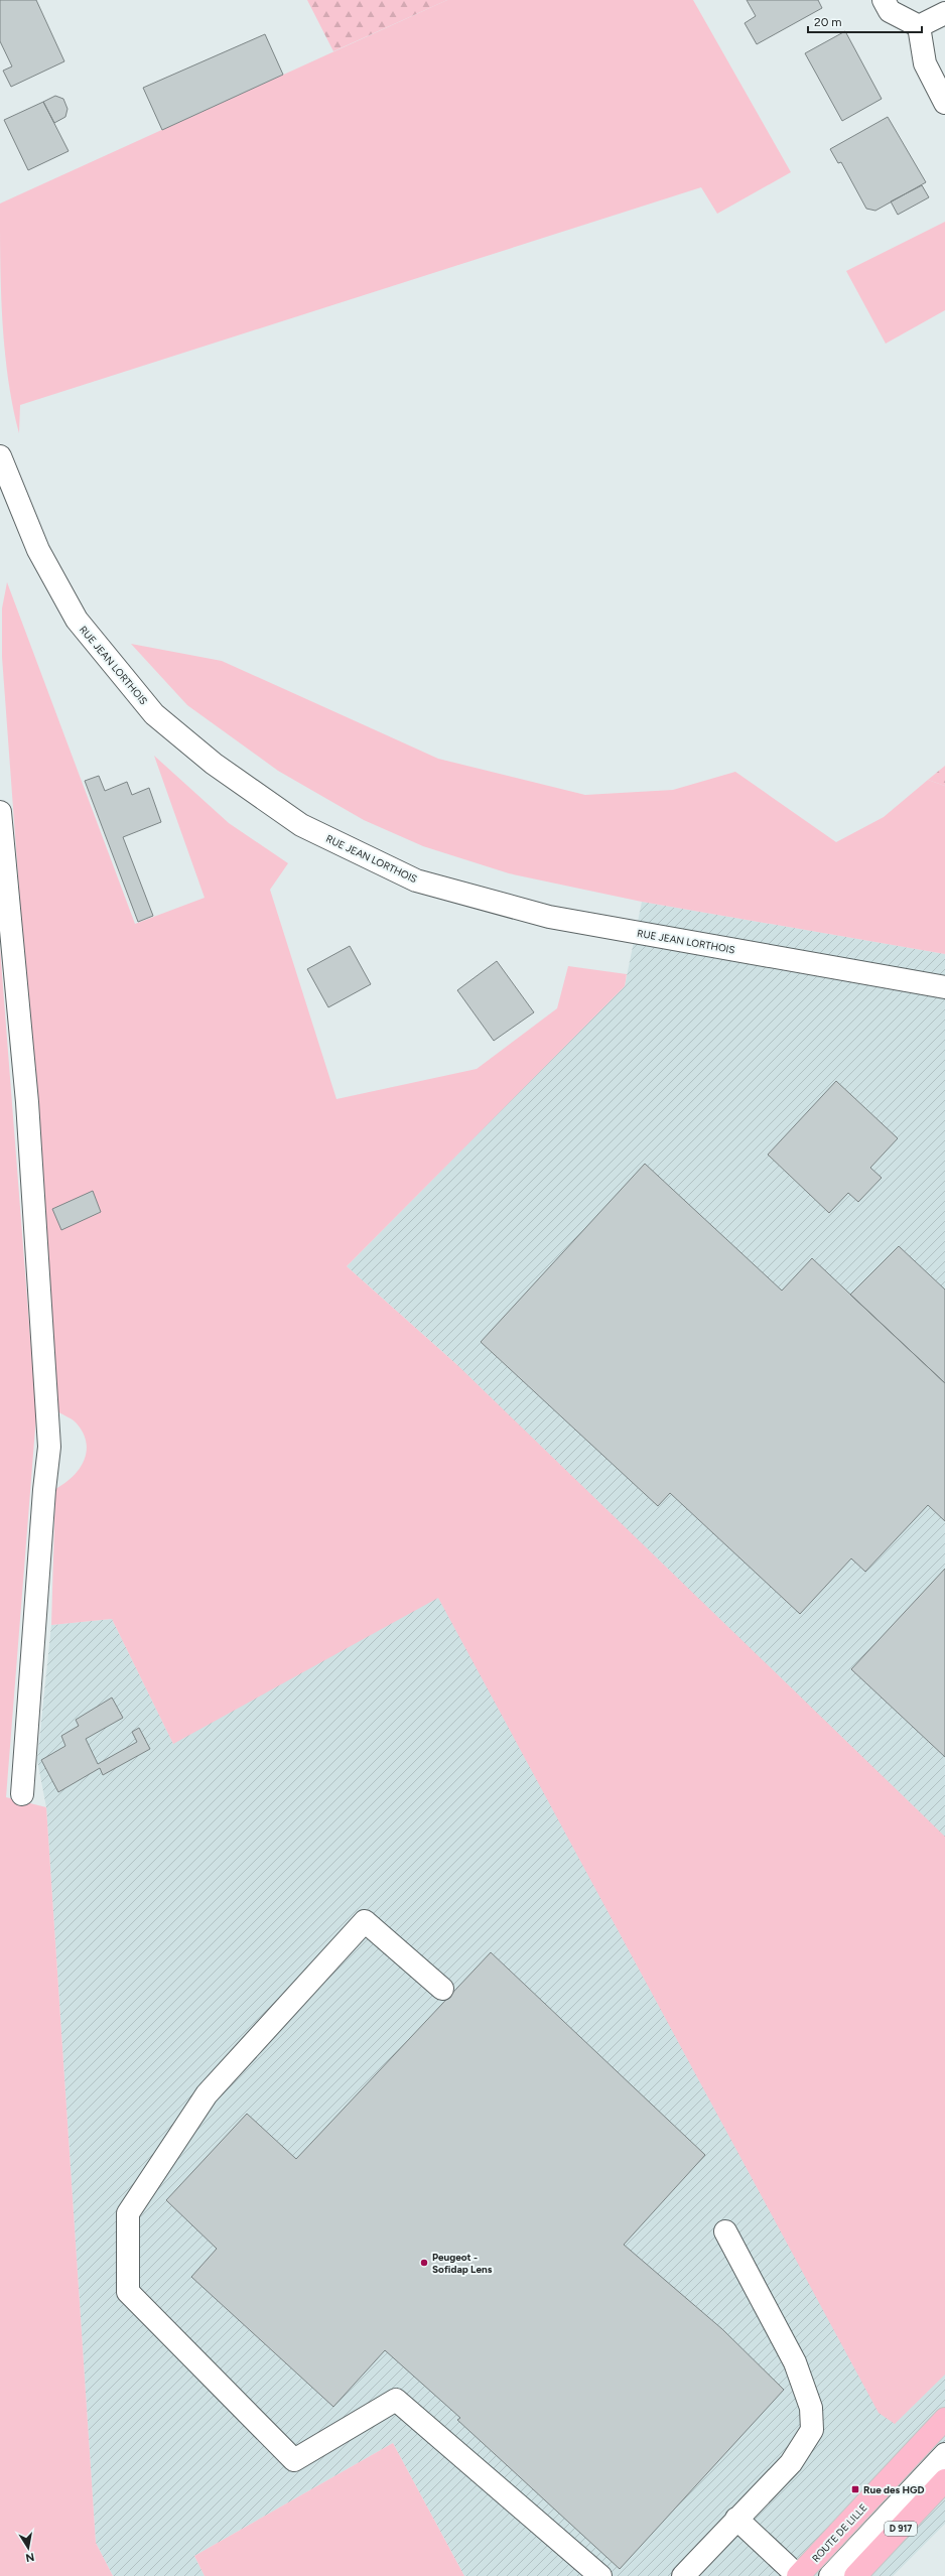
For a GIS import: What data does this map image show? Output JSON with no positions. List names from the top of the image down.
{
  "streets": {
    "main road": ["D 917", "ROUTE DE LILLE"],
    "street": ["RUE JEAN LORTHOIS"]
  },
  "places": {
    "other": ["Peugeot - Sofidap Lens"],
    "transit": ["Rue des HGD"]
  },
  "scale_bar": "20 m",
  "north": "bottom"
}
